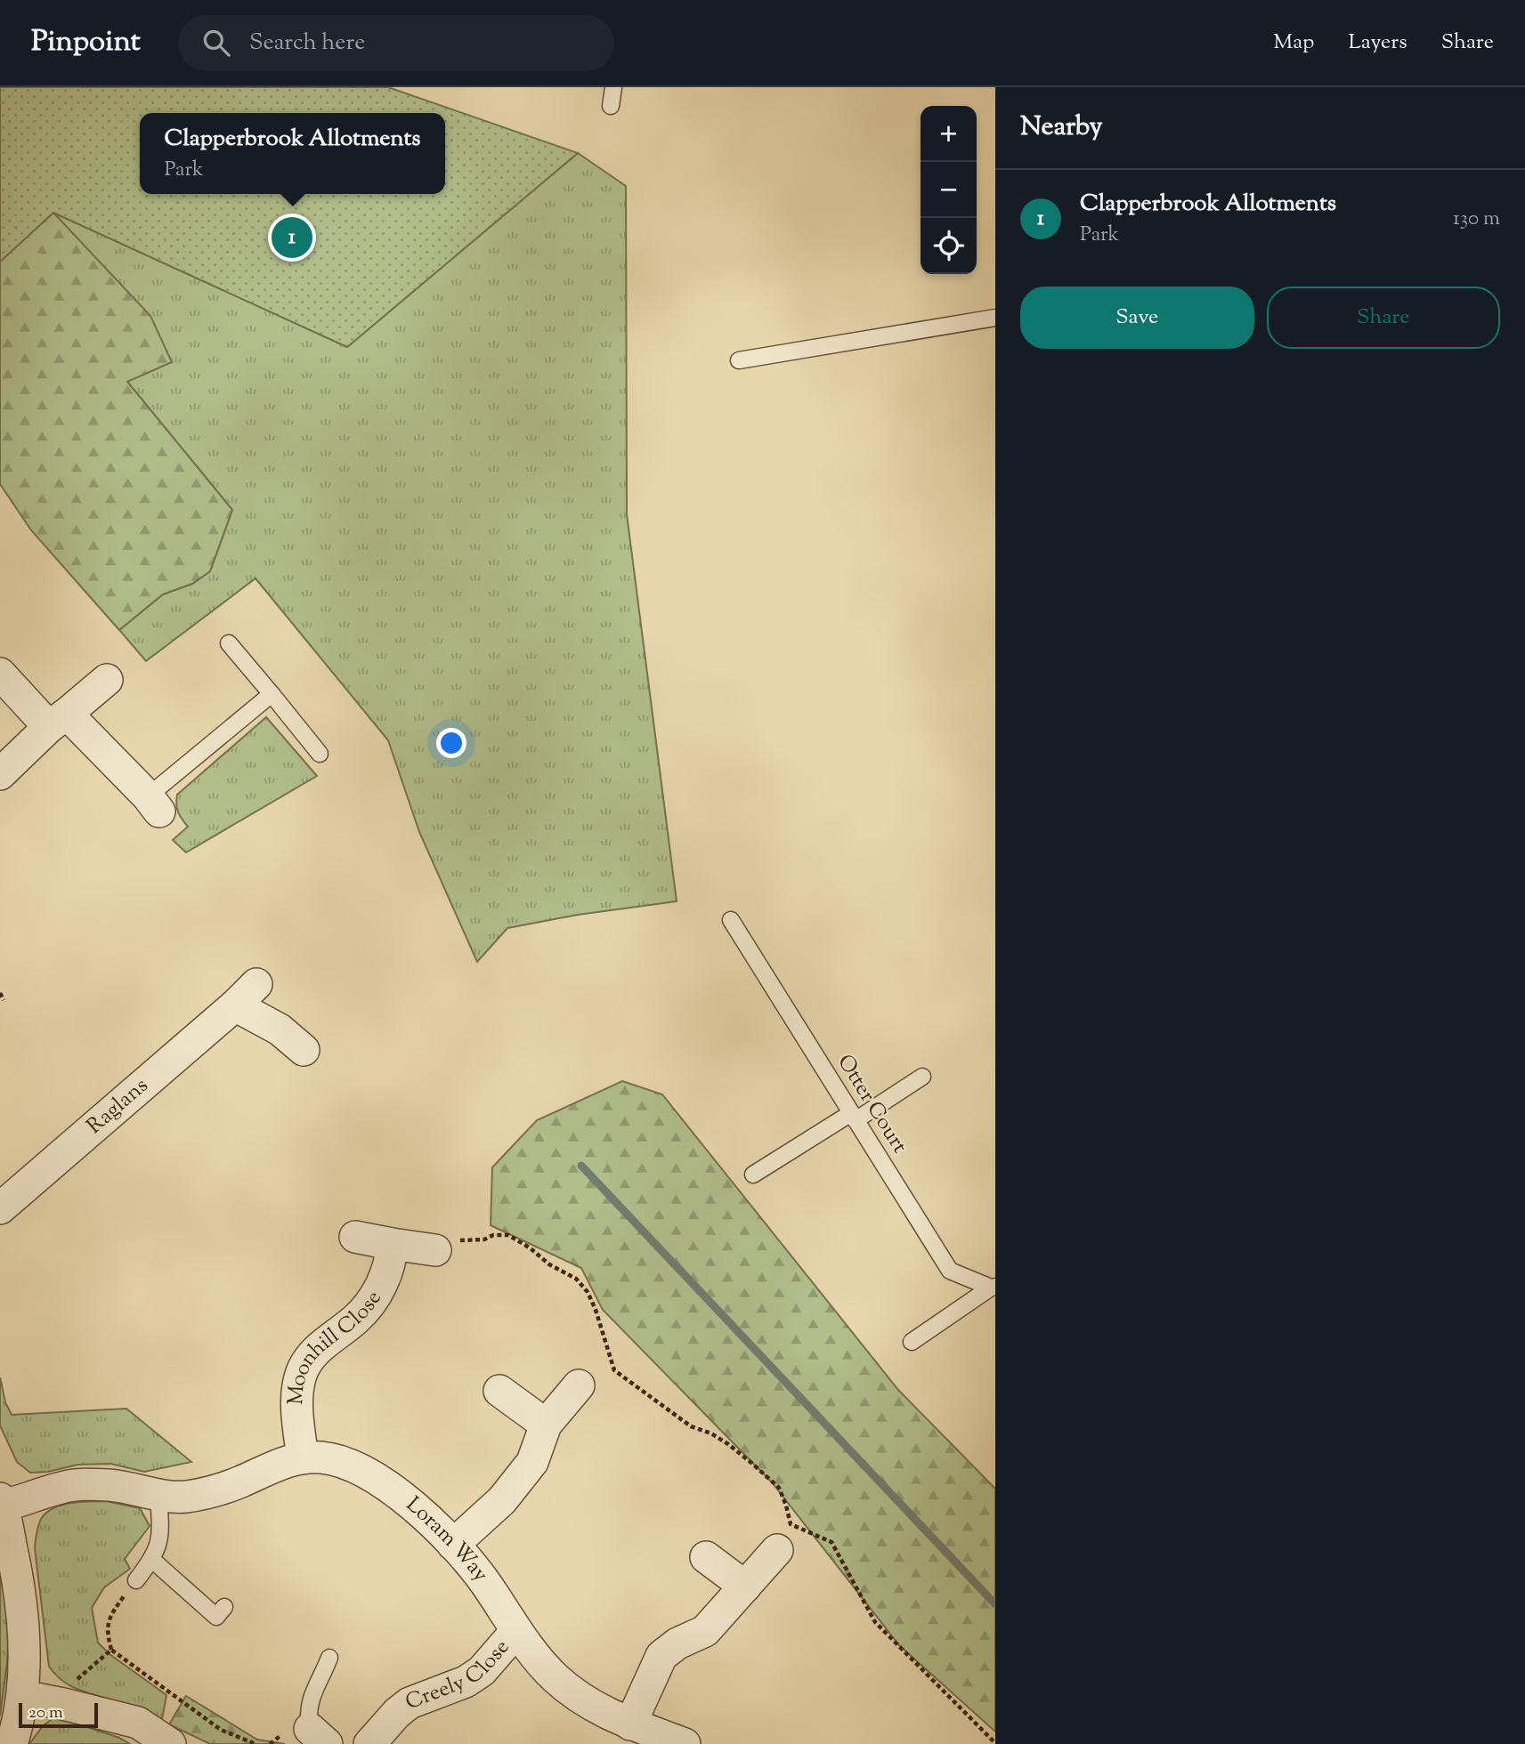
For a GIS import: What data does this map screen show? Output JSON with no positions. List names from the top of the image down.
{
  "streets": {
    "street": [
      "Raglans",
      "Moonhill Close",
      "Loram Way",
      "Creely Close"
    ],
    "lane": ["Otter Court"]
  },
  "crossings": [
    ["Moonhill Close", "Loram Way"],
    ["Loram Way", "Creely Close"]
  ],
  "scale_bar": "20 m",
  "page": {
    "header": "Pinpoint",
    "search": "Search here",
    "nav": ["Map", "Layers", "Share"],
    "heading": "Nearby",
    "map_buttons": ["+", "−"],
    "popup": ["Clapperbrook Allotments", "Park"],
    "list": [
      {
        "mark": "1",
        "name": "Clapperbrook Allotments",
        "note": "Park",
        "value": "130 m"
      }
    ],
    "pins": "1",
    "buttons": ["Save", "Share"],
    "scale": "20 m"
  }
}
